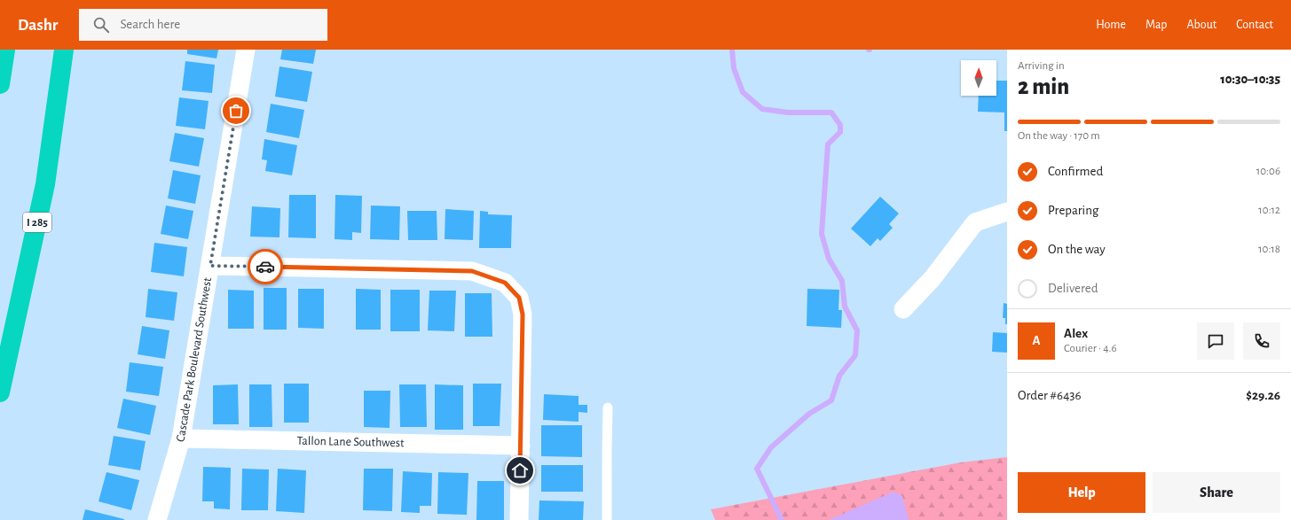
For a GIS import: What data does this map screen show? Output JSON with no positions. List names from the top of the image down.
{
  "streets": {
    "highway": ["I 285"],
    "street": ["Cascade Park Boulevard Southwest", "Tallon Lane Southwest"]
  },
  "crossings": [
    ["Cascade Park Boulevard Southwest", "Tallon Lane Southwest"]
  ],
  "north": "top",
  "page": {
    "header": "Dashr",
    "search": "Search here",
    "nav": [
      "Home",
      "Map",
      "About",
      "Contact"
    ],
    "heading": ["2 min", "Arriving in", "10:30–10:35"],
    "panel": [
      "Alex",
      "Courier · 4.6",
      "Order #6436",
      "$29.26"
    ],
    "bar": "On the way · 170 m",
    "list": [
      ["Confirmed", "10:06"],
      ["Preparing", "10:12"],
      ["On the way", "10:18"],
      "Delivered"
    ],
    "round": "A",
    "buttons": ["Help", "Share"]
  }
}
